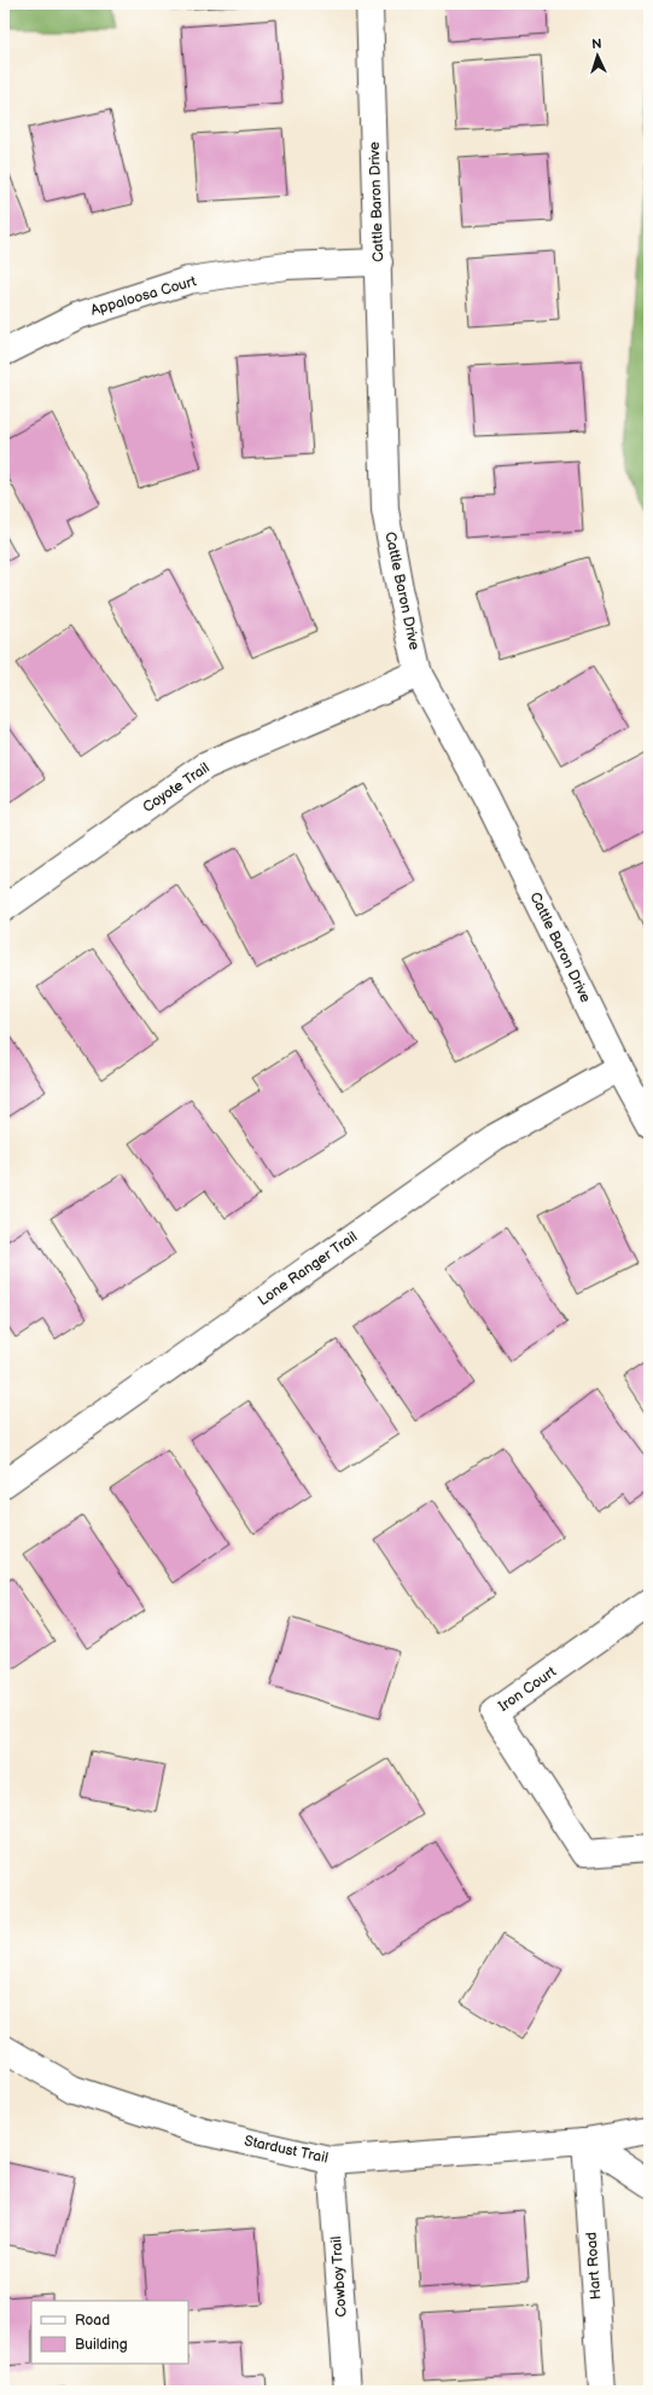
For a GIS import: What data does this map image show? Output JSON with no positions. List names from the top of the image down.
{
  "streets": {
    "street": [
      "Cattle Baron Drive",
      "Appaloosa Court",
      "Coyote Trail",
      "Lone Ranger Trail",
      "Iron Court",
      "Stardust Trail",
      "Hart Road",
      "Cowboy Trail"
    ]
  },
  "crossings": [
    ["Cattle Baron Drive", "Appaloosa Court"],
    ["Cattle Baron Drive", "Coyote Trail"],
    ["Cattle Baron Drive", "Lone Ranger Trail"],
    ["Stardust Trail", "Hart Road"],
    ["Stardust Trail", "Cowboy Trail"]
  ],
  "legend": ["Road", "Building"],
  "north": "top"
}
